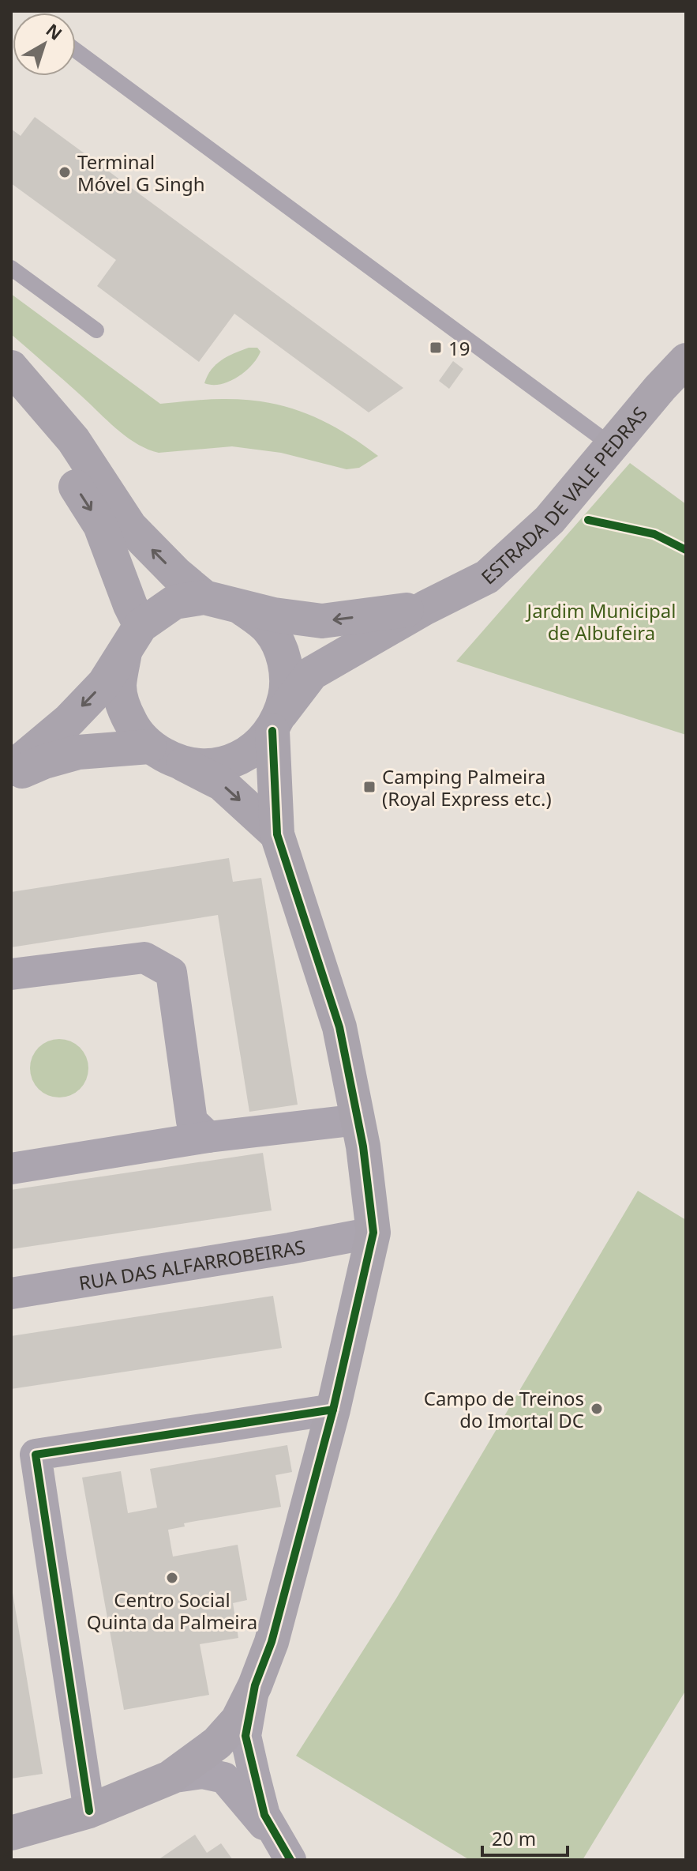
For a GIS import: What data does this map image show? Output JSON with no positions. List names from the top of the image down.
{
  "streets": {
    "street": ["ESTRADA DE VALE PEDRAS", "RUA DAS ALFARROBEIRAS"]
  },
  "parks": ["Jardim Municipal de Albufeira"],
  "places": {
    "other": ["Terminal Móvel G Singh", "Campo de Treinos do Imortal DC", "Centro Social Quinta da Palmeira"],
    "transit": ["19", "Camping Palmeira (Royal Express etc.)"]
  },
  "scale_bar": "20 m",
  "north": "top right"
}
